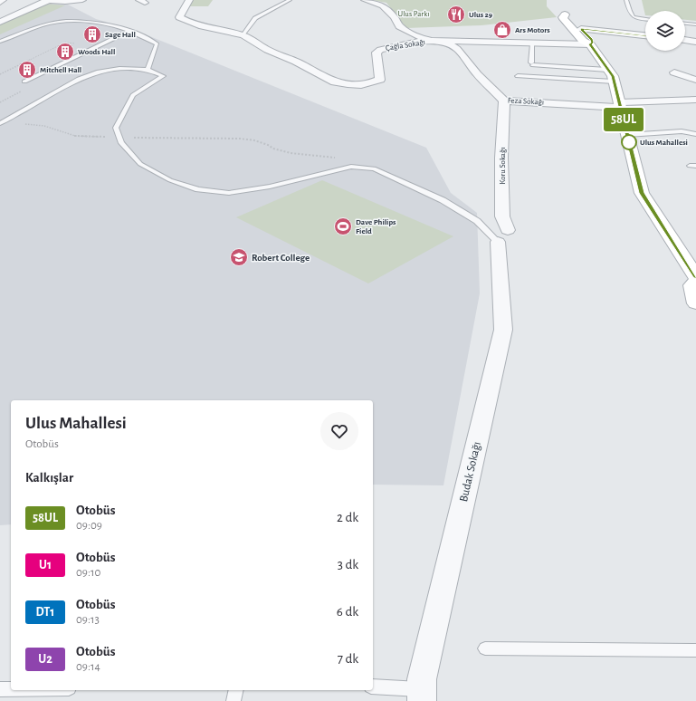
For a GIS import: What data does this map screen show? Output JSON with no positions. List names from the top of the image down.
{
  "streets": {
    "street": [
      "Çağla Sokağı",
      "Feza Sokağı",
      "Koru Sokağı",
      "Budak Sokağı"
    ]
  },
  "crossings": [
    ["Çağla Sokağı", "Feza Sokağı"],
    ["Feza Sokağı", "Koru Sokağı"],
    ["Koru Sokağı", "Budak Sokağı"]
  ],
  "parks": ["Ulus Parkı"],
  "places": {
    "restaurant": ["Ulus 29"],
    "shop": ["Ars Motors"],
    "building": ["Sage Hall", "Woods Hall", "Mitchell Hall"],
    "other": ["Ulus Mahallesi"],
    "sports": ["Dave Philips Field"],
    "school or university": ["Robert College"]
  },
  "lines": ["bus line 58UL"],
  "page": {
    "on_map": "58UL",
    "heading": [
      ["Ulus Mahallesi", "Otobüs"],
      "Kalkışlar"
    ],
    "list": [
      {
        "mark": "58UL",
        "name": "Otobüs",
        "note": "09:09",
        "value": "2 dk"
      },
      {
        "mark": "U1",
        "name": "Otobüs",
        "note": "09:10",
        "value": "3 dk"
      },
      {
        "mark": "DT1",
        "name": "Otobüs",
        "note": "09:13",
        "value": "6 dk"
      },
      {
        "mark": "U2",
        "name": "Otobüs",
        "note": "09:14",
        "value": "7 dk"
      }
    ]
  }
}
